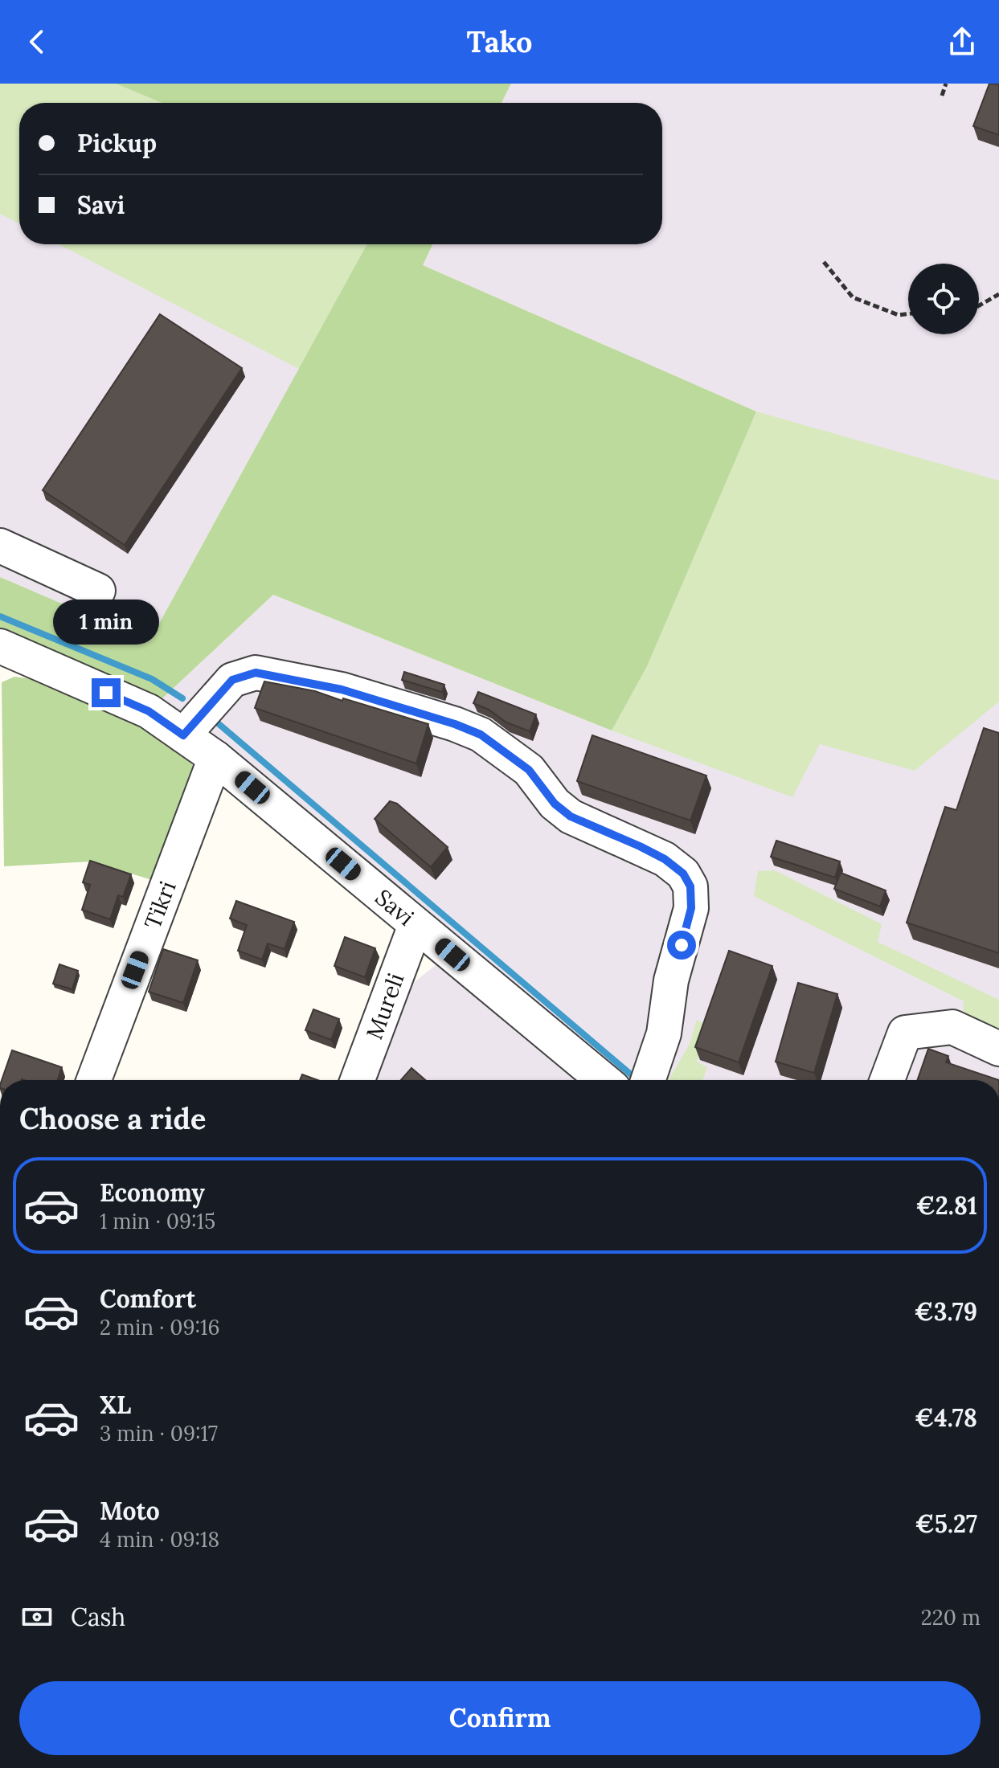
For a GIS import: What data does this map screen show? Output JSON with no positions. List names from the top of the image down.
{
  "streets": {
    "street": ["Tikri", "Savi", "Mureli"]
  },
  "crossings": [
    ["Tikri", "Savi"],
    ["Savi", "Mureli"]
  ],
  "page": {
    "header": "Tako",
    "banner": ["Pickup", "Savi"],
    "bubble": "1 min",
    "heading": "Choose a ride",
    "list": [
      {
        "name": "Economy",
        "note": "1 min · 09:15",
        "value": "€2.81"
      },
      {
        "name": "Comfort",
        "note": "2 min · 09:16",
        "value": "€3.79"
      },
      {
        "name": "XL",
        "note": "3 min · 09:17",
        "value": "€4.78"
      },
      {
        "name": "Moto",
        "note": "4 min · 09:18",
        "value": "€5.27"
      }
    ],
    "pay": ["Cash", "220 m"],
    "buttons": "Confirm"
  }
}
